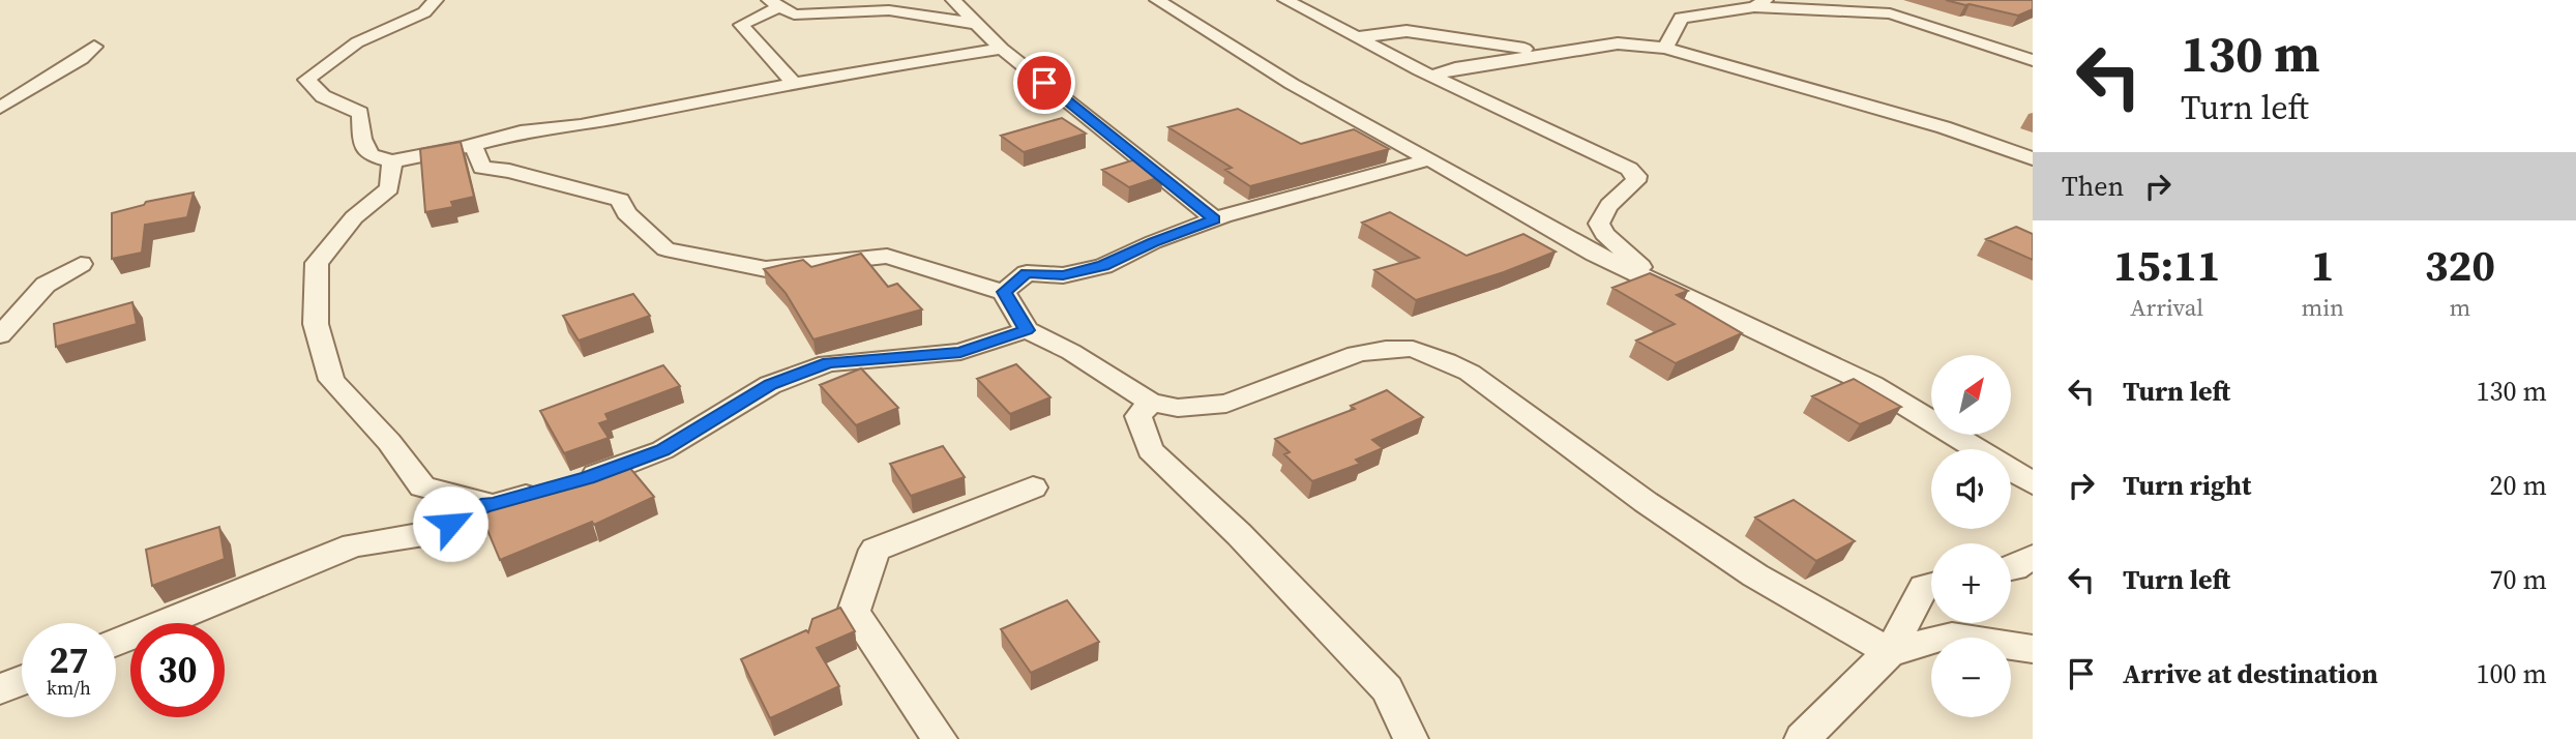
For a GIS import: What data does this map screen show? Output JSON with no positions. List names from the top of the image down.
{
  "north": "top right",
  "page": {
    "turn": ["130 m", "Turn left"],
    "then": "Then",
    "eta": [
      "15:11",
      "Arrival",
      "1",
      "min",
      "320",
      "m"
    ],
    "list": [
      {
        "name": "Turn left",
        "value": "130 m"
      },
      {
        "name": "Turn right",
        "value": "20 m"
      },
      {
        "name": "Turn left",
        "value": "70 m"
      },
      {
        "name": "Arrive at destination",
        "value": "100 m"
      }
    ],
    "map_buttons": ["+", "−"],
    "speed": "27 km/h",
    "limit": "30"
  }
}
